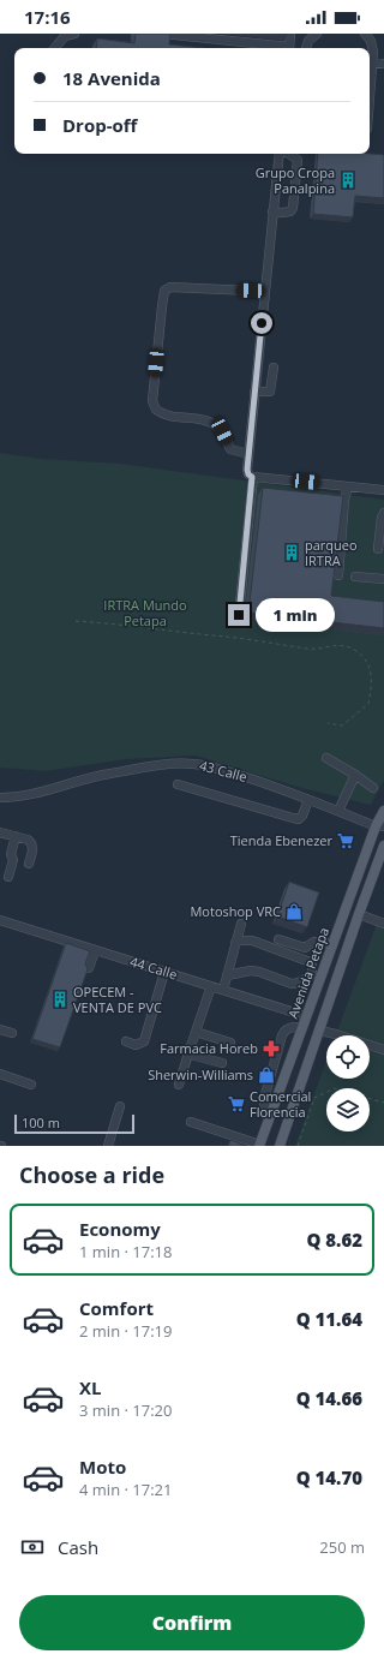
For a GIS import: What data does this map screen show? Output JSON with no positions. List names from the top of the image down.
{
  "streets": {
    "main road": ["Avenida Petapa"],
    "street": ["43 Calle", "44 Calle"]
  },
  "crossings": [
    ["43 Calle", "Avenida Petapa"],
    ["44 Calle", "Avenida Petapa"]
  ],
  "parks": ["IRTRA Mundo Petapa"],
  "places": {
    "building": ["Grupo Cropa Panalpina", "parqueo IRTRA", "OPECEM - VENTA DE PVC"],
    "supermarket": ["Tienda Ebenezer", "Comercial Florencia"],
    "shop": ["Motoshop VRC", "Sherwin-Williams"],
    "pharmacy": ["Farmacia Horeb"]
  },
  "scale_bar": "100 m",
  "page": {
    "status": "17:16",
    "banner": ["18 Avenida", "Drop-off"],
    "bubble": "1 min",
    "scale": "100 m",
    "heading": "Choose a ride",
    "list": [
      {
        "name": "Economy",
        "note": "1 min · 17:18",
        "value": "Q 8.62"
      },
      {
        "name": "Comfort",
        "note": "2 min · 17:19",
        "value": "Q 11.64"
      },
      {
        "name": "XL",
        "note": "3 min · 17:20",
        "value": "Q 14.66"
      },
      {
        "name": "Moto",
        "note": "4 min · 17:21",
        "value": "Q 14.70"
      }
    ],
    "pay": ["Cash", "250 m"],
    "buttons": "Confirm"
  }
}
